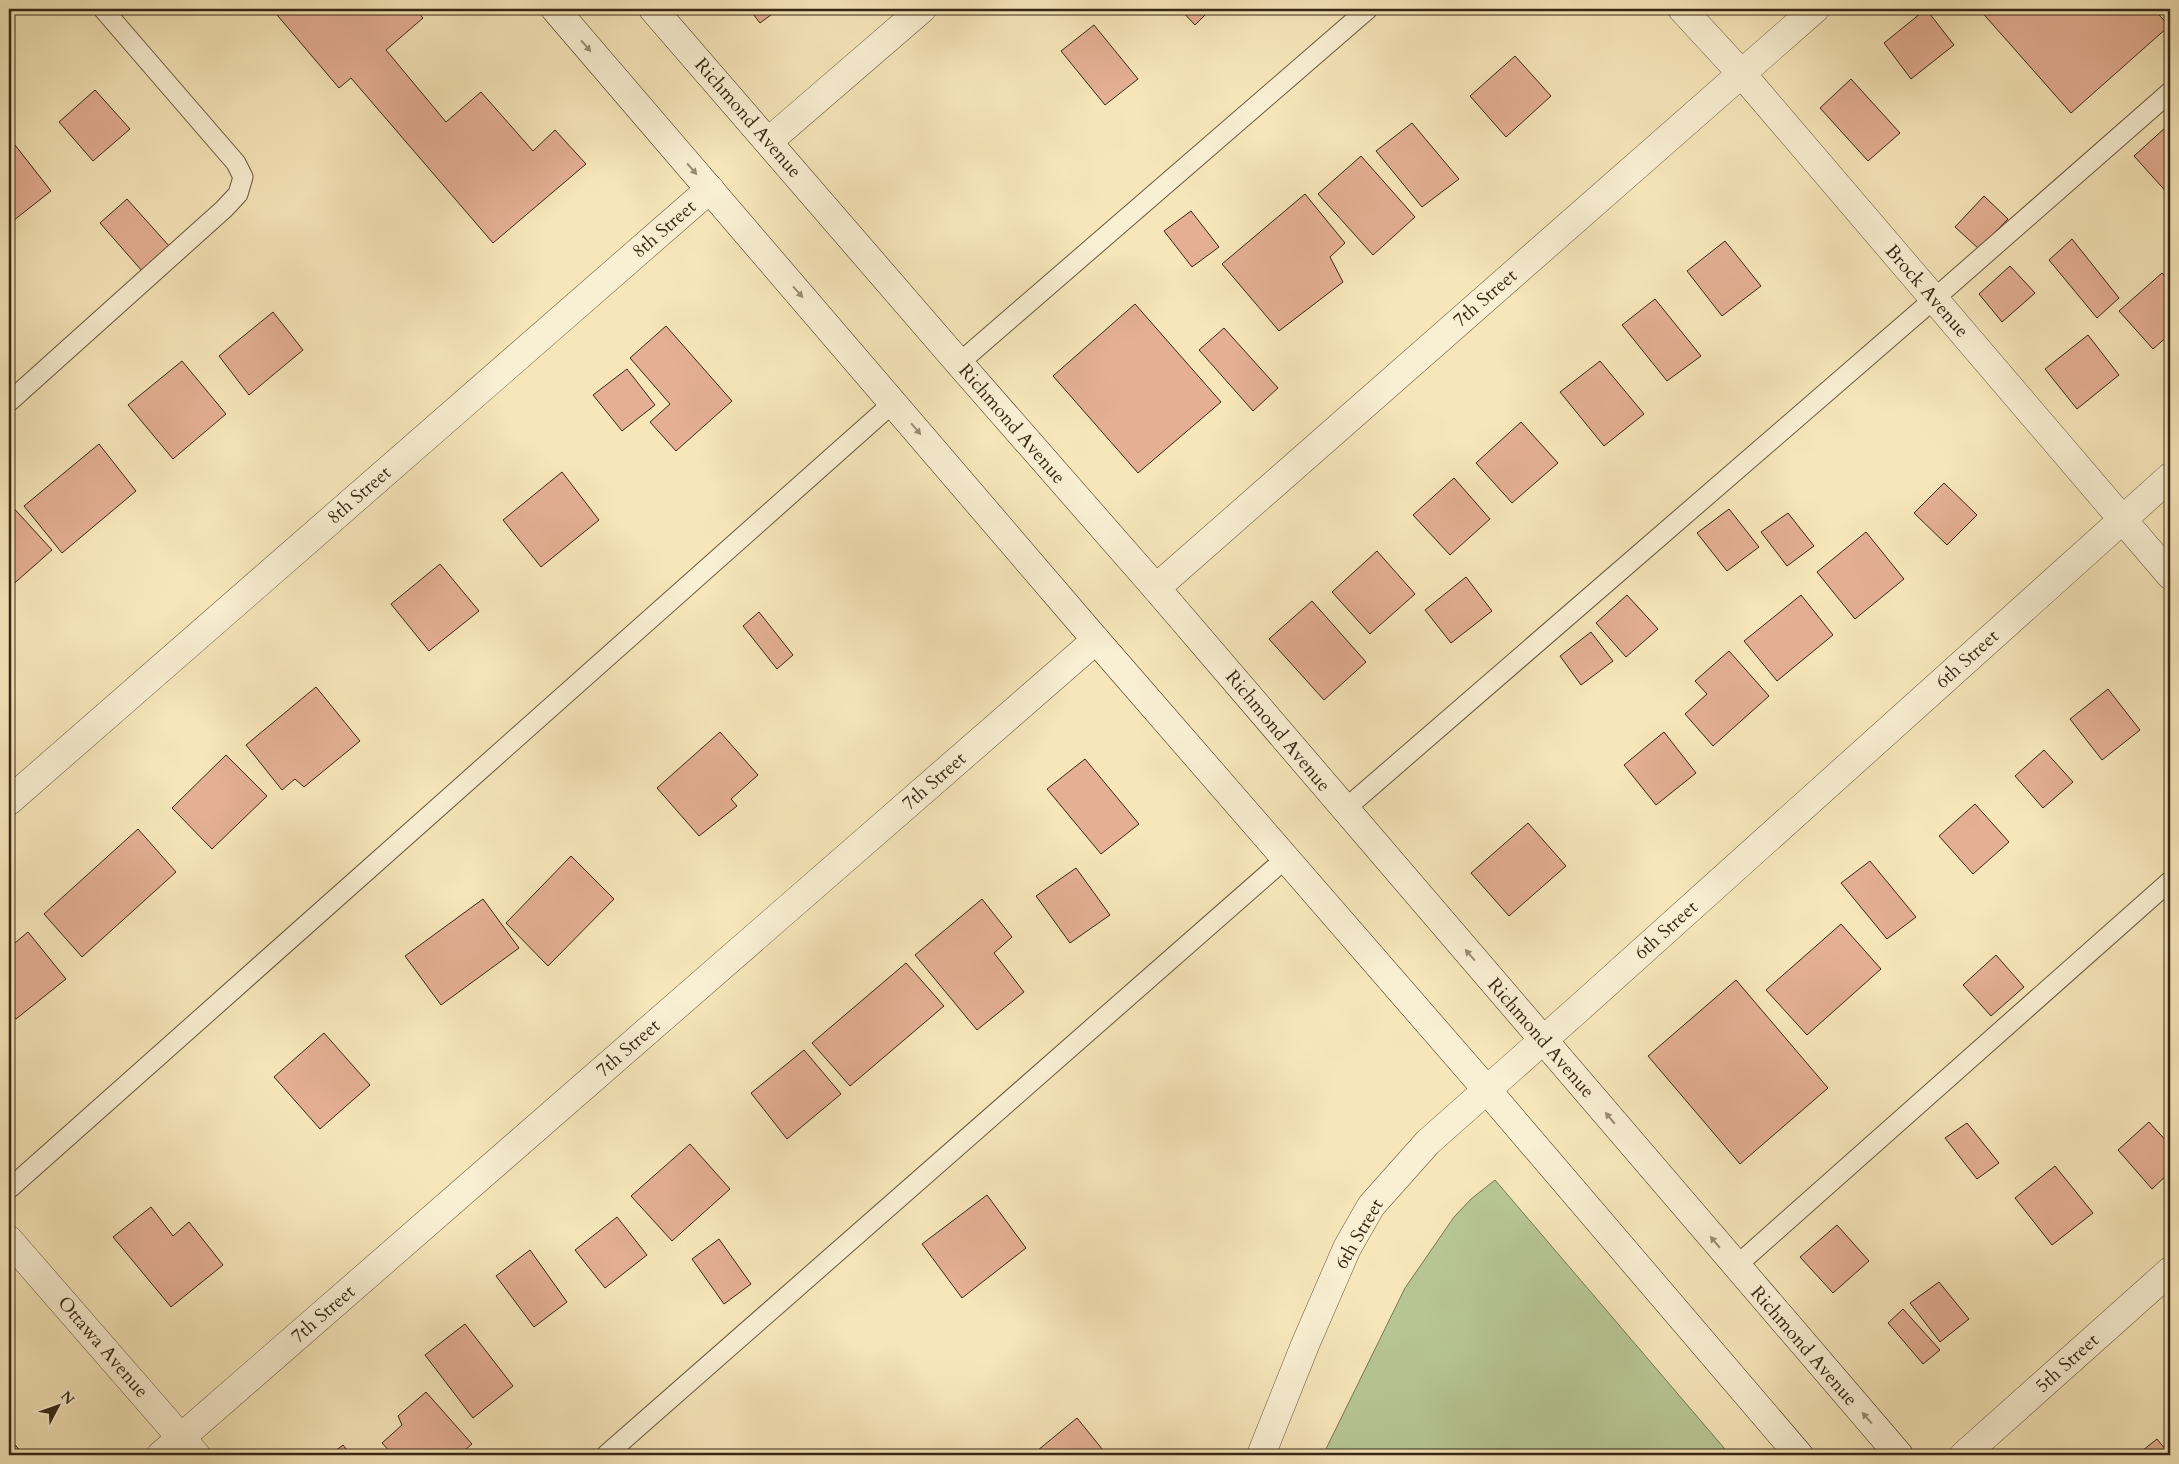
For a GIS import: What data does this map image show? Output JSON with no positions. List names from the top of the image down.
{
  "streets": {
    "street": [
      "Richmond Avenue",
      "8th Street",
      "Brock Avenue",
      "7th Street",
      "6th Street",
      "Ottawa Avenue",
      "5th Street"
    ]
  },
  "crossings": [
    ["Richmond Avenue", "7th Street"],
    ["Richmond Avenue", "6th Street"],
    ["Brock Avenue", "7th Street"],
    ["Brock Avenue", "6th Street"],
    ["7th Street", "Ottawa Avenue"]
  ],
  "north": "top right"
}
